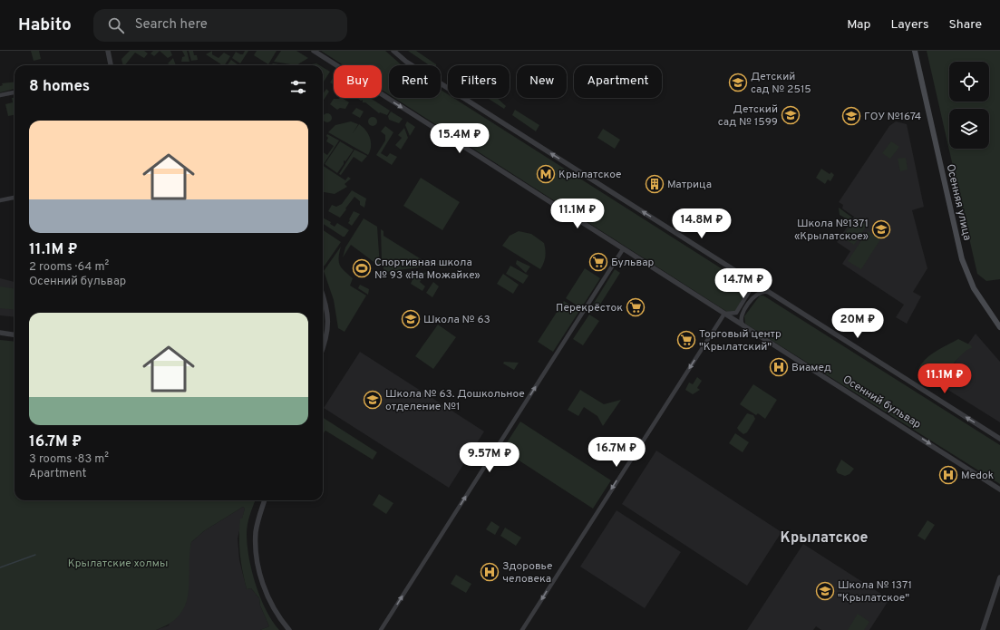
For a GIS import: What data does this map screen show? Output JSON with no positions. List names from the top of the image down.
{
  "streets": {
    "main road": ["Осенняя улица"],
    "street": ["Осенний бульвар"]
  },
  "districts": ["Крылатское"],
  "parks": ["Крылатские холмы"],
  "places": {
    "school or university": [
      "Детский сад № 2515",
      "Детский сад № 1599",
      "ГОУ №1674",
      "Школа №1371 «Крылатское»",
      "Школа № 63",
      "Школа № 63. Дошкольное отделение №1",
      "Школа № 1371 \"Крылатское\""
    ],
    "metro station": ["Крылатское"],
    "building": ["Матрица"],
    "supermarket": ["Бульвар", "Перекрёсток", "Торговый центр \"Крылатский\""],
    "sports": ["Спортивная школа № 93 «На Можайке»"],
    "hospital": ["Виамед", "Medok", "Здоровье человека"]
  },
  "page": {
    "header": "Habito",
    "search": "Search here",
    "nav": ["Map", "Layers", "Share"],
    "chip": [
      "Buy",
      "Rent",
      "Filters",
      "New",
      "Apartment"
    ],
    "heading": "8 homes",
    "list": [
      {
        "name": "11.1M ₽",
        "note": "2 rooms · 64 m² · Осенний бульвар"
      },
      {
        "name": "16.7M ₽",
        "note": "3 rooms · 83 m² · Apartment"
      }
    ],
    "price": [
      "15.4M ₽",
      "11.1M ₽",
      "14.8M ₽",
      "14.7M ₽",
      "20M ₽",
      "11.1M ₽",
      "16.7M ₽",
      "9.57M ₽"
    ]
  }
}
